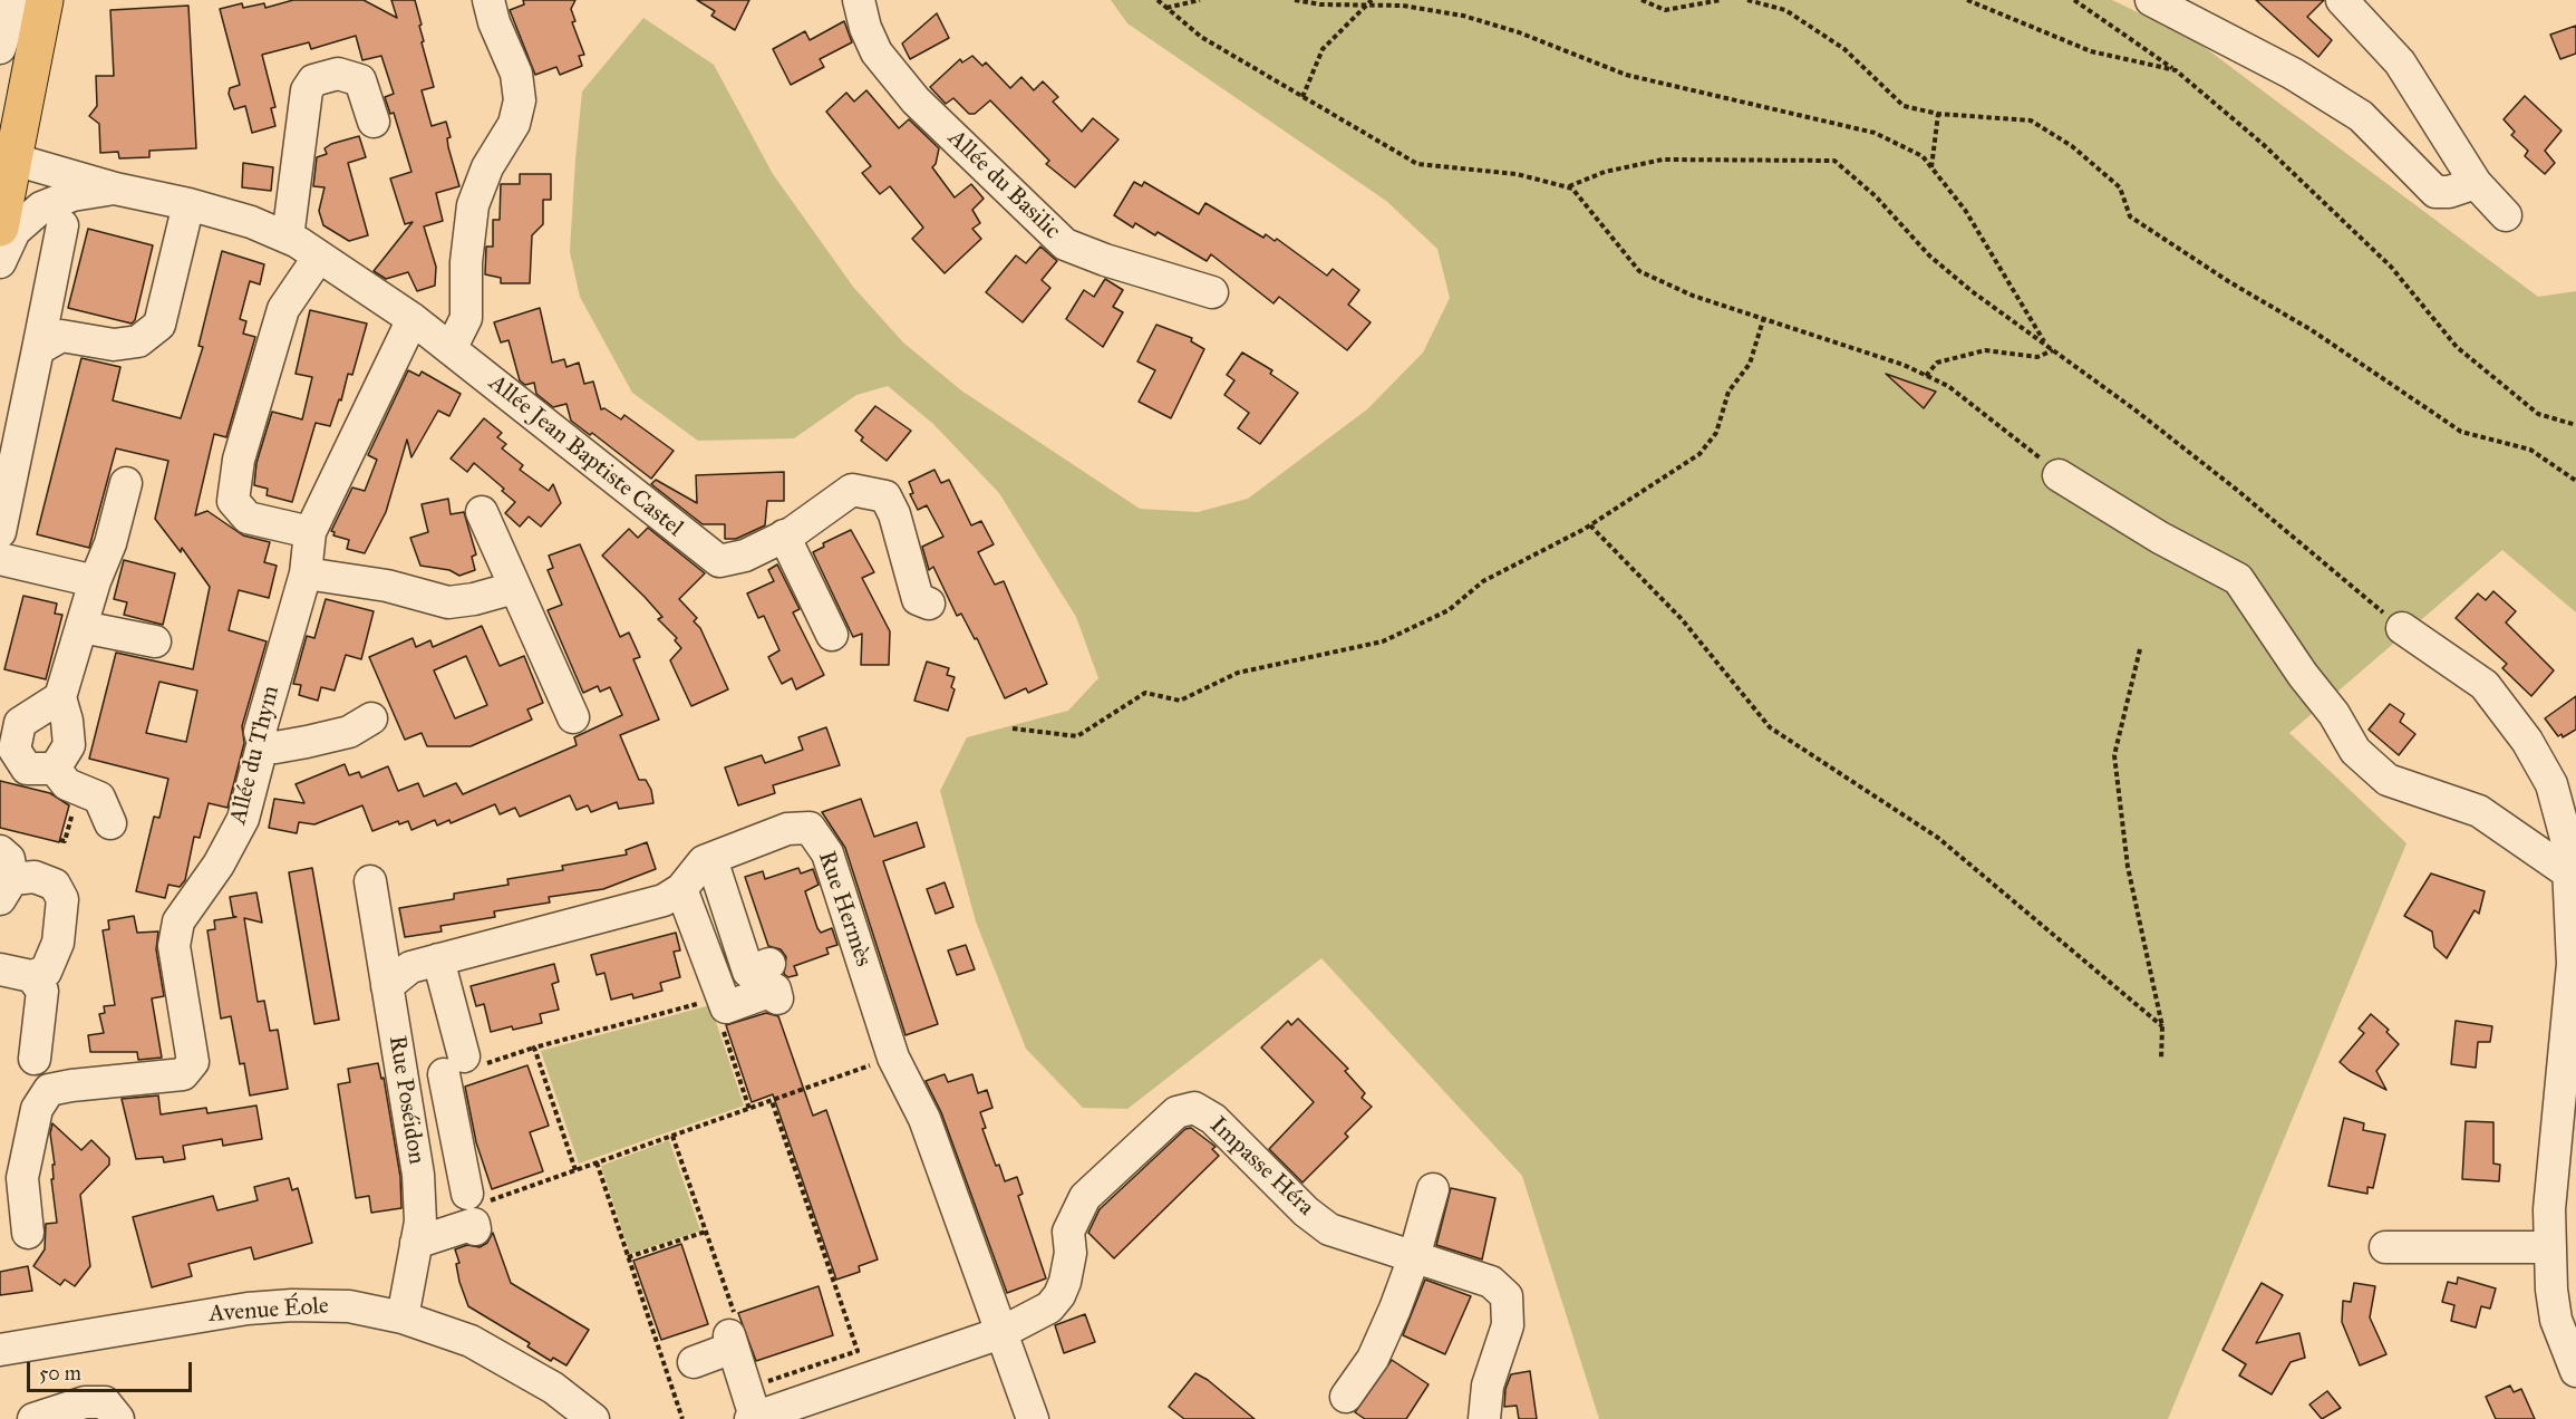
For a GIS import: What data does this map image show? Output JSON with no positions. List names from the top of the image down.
{
  "streets": {
    "street": [
      "Allée du Basilic",
      "Allée Jean Baptiste Castel",
      "Allée du Thym",
      "Rue Hermès",
      "Rue Poséidon",
      "Impasse Héra",
      "Avenue Éole"
    ]
  },
  "crossings": [
    ["Allée Jean Baptiste Castel", "Allée du Thym"],
    ["Rue Hermès", "Rue Poséidon"],
    ["Rue Poséidon", "Avenue Éole"]
  ],
  "scale_bar": "50 m"
}
